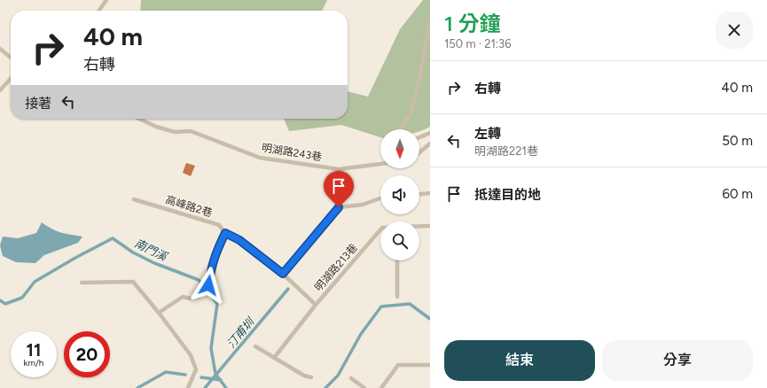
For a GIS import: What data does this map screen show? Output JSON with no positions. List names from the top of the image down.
{
  "streets": {
    "lane": ["明湖路243巷", "高峰路2巷", "明湖路213巷"]
  },
  "crossings": [
    ["高峰路2巷", "明湖路213巷"]
  ],
  "water": ["南門溪", "汀甫圳"],
  "north": "bottom",
  "page": {
    "heading": ["1 分鐘", "150 m · 21:36"],
    "turn": ["40 m", "右轉"],
    "list": [
      {
        "name": "右轉",
        "value": "40 m"
      },
      {
        "name": "左轉",
        "note": "明湖路221巷",
        "value": "50 m"
      },
      {
        "name": "抵達目的地",
        "value": "60 m"
      }
    ],
    "then": "接著",
    "speed": "11 km/h",
    "limit": "20",
    "buttons": ["結束", "分享"]
  }
}
